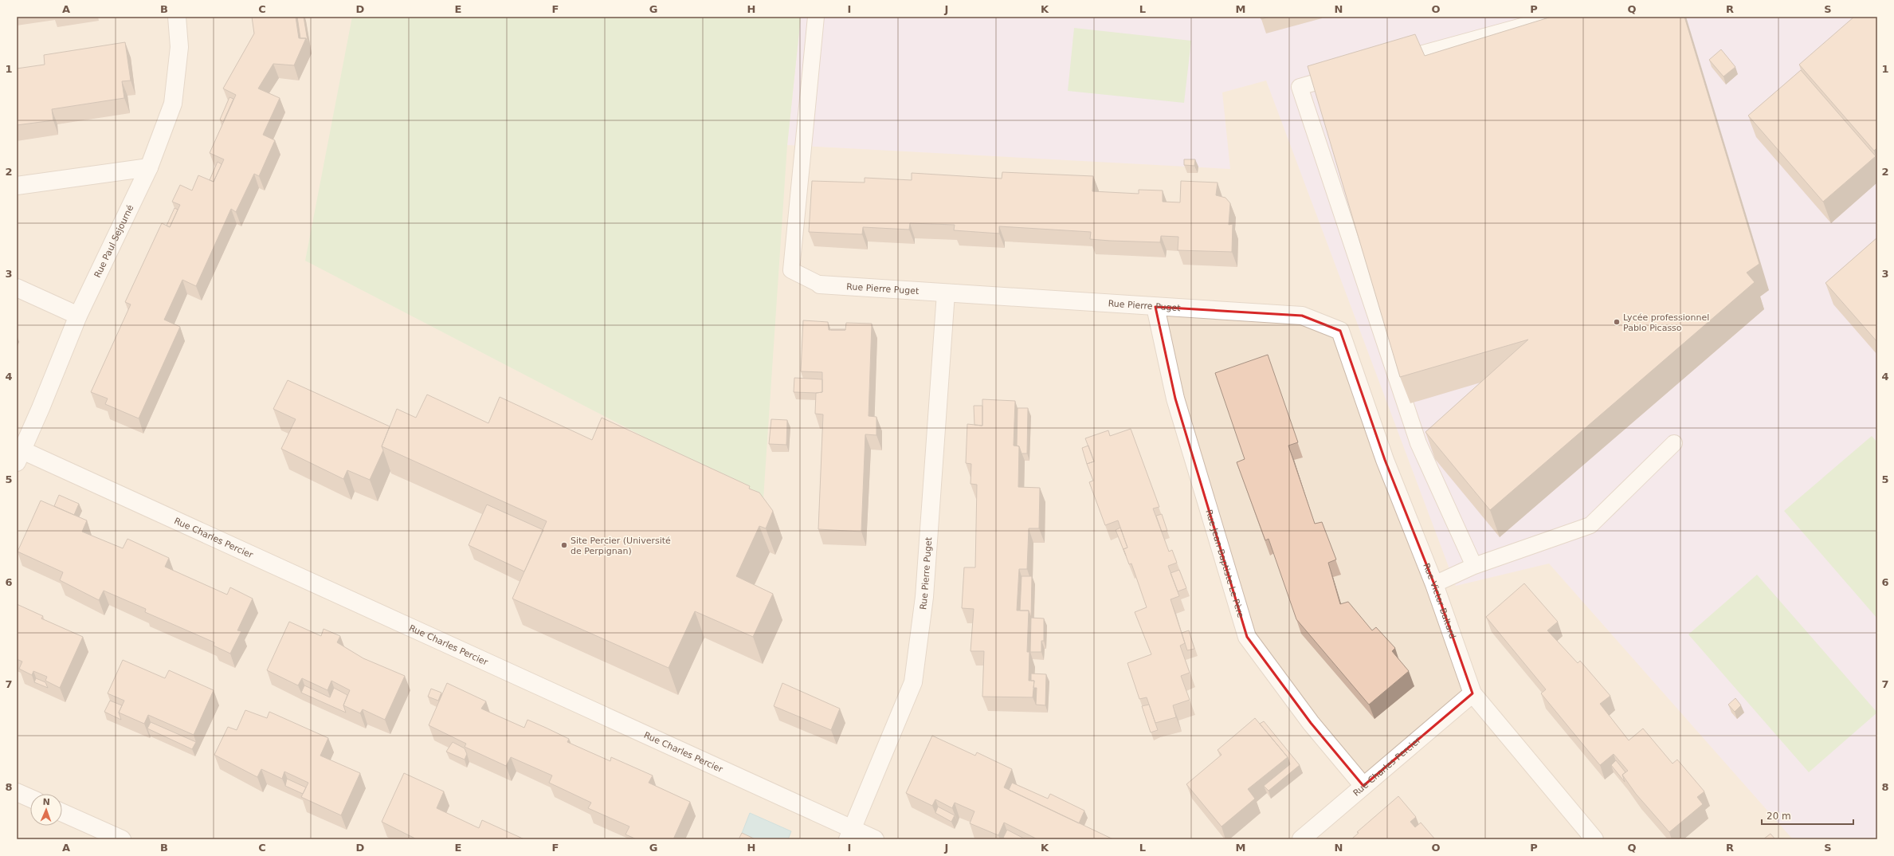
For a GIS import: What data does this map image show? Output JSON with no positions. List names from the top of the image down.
{
  "streets": {
    "street": [
      "Rue Paul Sejourné",
      "Rue Pierre Puget",
      "Rue Charles Percier",
      "Rue Jean-Baptiste Le Père",
      "Rue Victor Baltard"
    ]
  },
  "crossings": [
    ["Rue Paul Sejourné", "Rue Charles Percier"],
    ["Rue Pierre Puget", "Rue Charles Percier"],
    ["Rue Pierre Puget", "Rue Jean-Baptiste Le Père"],
    ["Rue Pierre Puget", "Rue Victor Baltard"],
    ["Rue Charles Percier", "Rue Jean-Baptiste Le Père"],
    ["Rue Charles Percier", "Rue Victor Baltard"]
  ],
  "places": ["Lycée professionnel Pablo Picasso", "Site Percier (Université de Perpignan)"],
  "scale_bar": "20 m",
  "north": "top",
  "grid": {
    "columns": [
      "A",
      "B",
      "C",
      "D",
      "E",
      "F",
      "G",
      "H",
      "I",
      "J",
      "K",
      "L",
      "M",
      "N",
      "O",
      "P",
      "Q",
      "R",
      "S"
    ],
    "rows": [
      "1",
      "2",
      "3",
      "4",
      "5",
      "6",
      "7",
      "8"
    ]
  }
}
